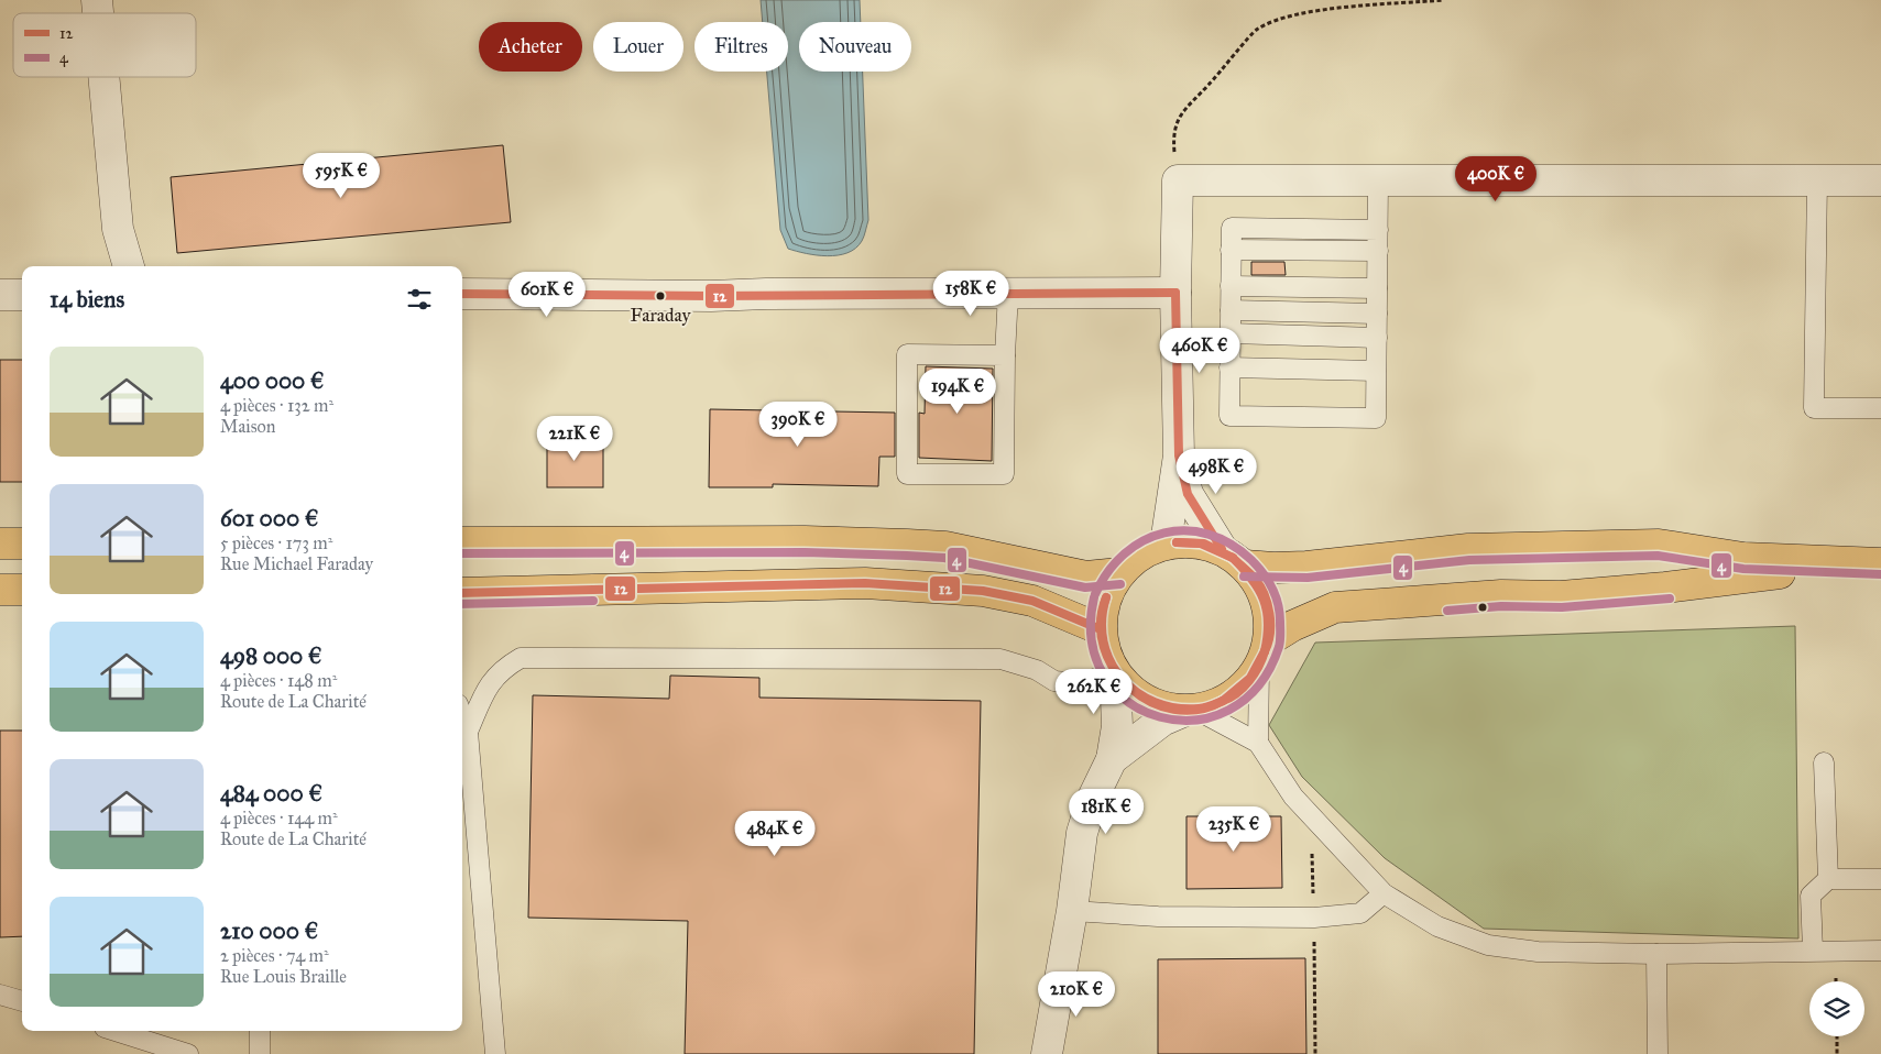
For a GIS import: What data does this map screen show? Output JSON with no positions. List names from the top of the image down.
{
  "places": ["Faraday"],
  "lines": ["transit line 12", "transit line 4"],
  "legend": ["12", "4"],
  "page": {
    "chip": [
      "Acheter",
      "Louer",
      "Filtres",
      "Nouveau"
    ],
    "price": [
      "595K €",
      "400K €",
      "158K €",
      "601K €",
      "460K €",
      "194K €",
      "390K €",
      "221K €",
      "498K €",
      "262K €",
      "181K €",
      "235K €",
      "484K €",
      "210K €"
    ],
    "heading": "14 biens",
    "list": [
      {
        "name": "400 000 €",
        "note": "4 pièces · 132 m² · Maison"
      },
      {
        "name": "601 000 €",
        "note": "5 pièces · 173 m² · Rue Michael Faraday"
      },
      {
        "name": "498 000 €",
        "note": "4 pièces · 148 m² · Route de La Charité"
      },
      {
        "name": "484 000 €",
        "note": "4 pièces · 144 m² · Route de La Charité"
      },
      {
        "name": "210 000 €",
        "note": "2 pièces · 74 m² · Rue Louis Braille"
      }
    ]
  }
}
